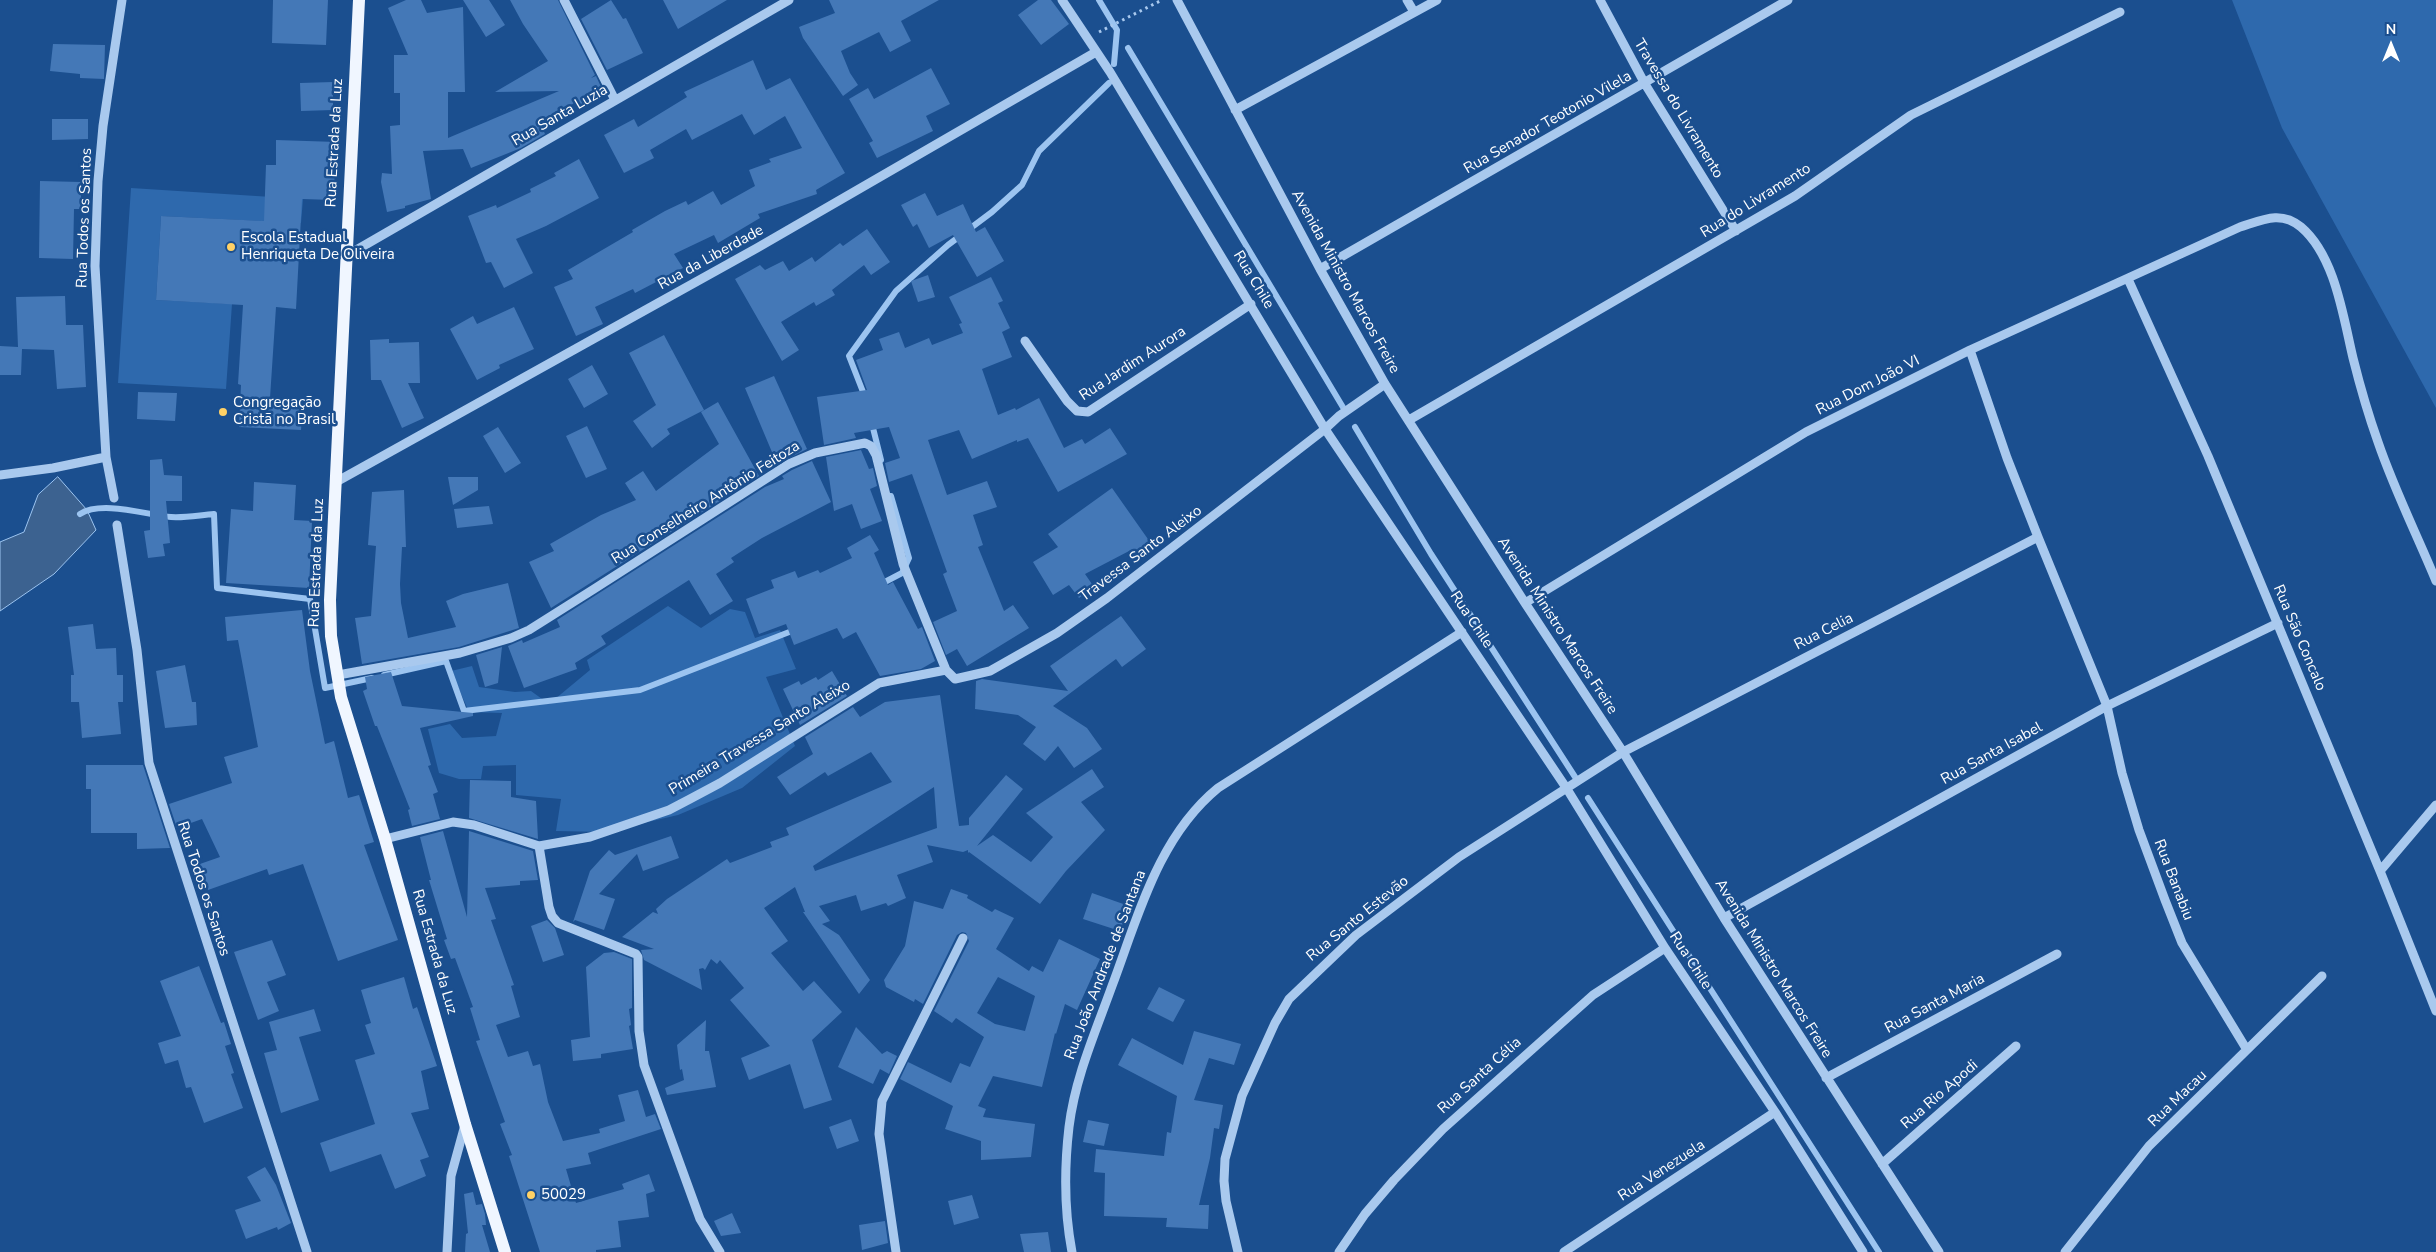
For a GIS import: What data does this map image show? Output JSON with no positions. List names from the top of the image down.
{
  "streets": {
    "main road": ["Rua Estrada da Luz"],
    "street": [
      "Travessa do Livramento",
      "Rua Santa Luzia",
      "Rua Senador Teotonio Vilela",
      "Rua do Livramento",
      "Rua Todos os Santos",
      "Rua da Liberdade",
      "Rua Chile",
      "Avenida Ministro Marcos Freire",
      "Rua Jardim Aurora",
      "Rua Dom João VI",
      "Rua Conselheiro Antônio Feitoza",
      "Travessa Santo Aleixo",
      "Rua Celia",
      "Rua São Concalo",
      "Primeira Travessa Santo Aleixo",
      "Rua Santa Isabel",
      "Rua Banabiu",
      "Rua Santo Estevão",
      "Rua João Andrade de Santana",
      "Rua Santa Maria",
      "Rua Santa Célia",
      "Rua Rio Apodi",
      "Rua Macau",
      "Rua Venezuela"
    ]
  },
  "crossings": [
    ["Travessa do Livramento", "Rua Senador Teotonio Vilela"],
    ["Travessa do Livramento", "Rua do Livramento"],
    ["Rua Santa Luzia", "Rua Estrada da Luz"],
    ["Rua Senador Teotonio Vilela", "Avenida Ministro Marcos Freire"],
    ["Rua Estrada da Luz", "Rua da Liberdade"],
    ["Rua Estrada da Luz", "Rua Conselheiro Antônio Feitoza"],
    ["Rua Estrada da Luz", "Primeira Travessa Santo Aleixo"],
    ["Rua do Livramento", "Avenida Ministro Marcos Freire"],
    ["Rua da Liberdade", "Rua Chile"],
    ["Rua Chile", "Rua Jardim Aurora"],
    ["Rua Chile", "Travessa Santo Aleixo"],
    ["Rua Chile", "Rua Santo Estevão"],
    ["Rua Chile", "Rua João Andrade de Santana"],
    ["Rua Chile", "Rua Santa Célia"],
    ["Rua Chile", "Rua Venezuela"],
    ["Avenida Ministro Marcos Freire", "Rua Dom João VI"],
    ["Avenida Ministro Marcos Freire", "Travessa Santo Aleixo"],
    ["Avenida Ministro Marcos Freire", "Rua Celia"],
    ["Avenida Ministro Marcos Freire", "Rua Santa Isabel"],
    ["Avenida Ministro Marcos Freire", "Rua Santo Estevão"],
    ["Avenida Ministro Marcos Freire", "Rua Santa Maria"],
    ["Avenida Ministro Marcos Freire", "Rua Rio Apodi"],
    ["Rua Dom João VI", "Rua São Concalo"],
    ["Rua Conselheiro Antônio Feitoza", "Travessa Santo Aleixo"],
    ["Rua Conselheiro Antônio Feitoza", "Primeira Travessa Santo Aleixo"],
    ["Travessa Santo Aleixo", "Primeira Travessa Santo Aleixo"],
    ["Rua Celia", "Rua Santo Estevão"],
    ["Rua São Concalo", "Rua Santa Isabel"],
    ["Rua Santa Isabel", "Rua Banabiu"],
    ["Rua Banabiu", "Rua Macau"]
  ],
  "places": ["Escola Estadual Henriqueta De Oliveira", "Congregação Cristã no Brasil", "50029"],
  "north": "top"
}
